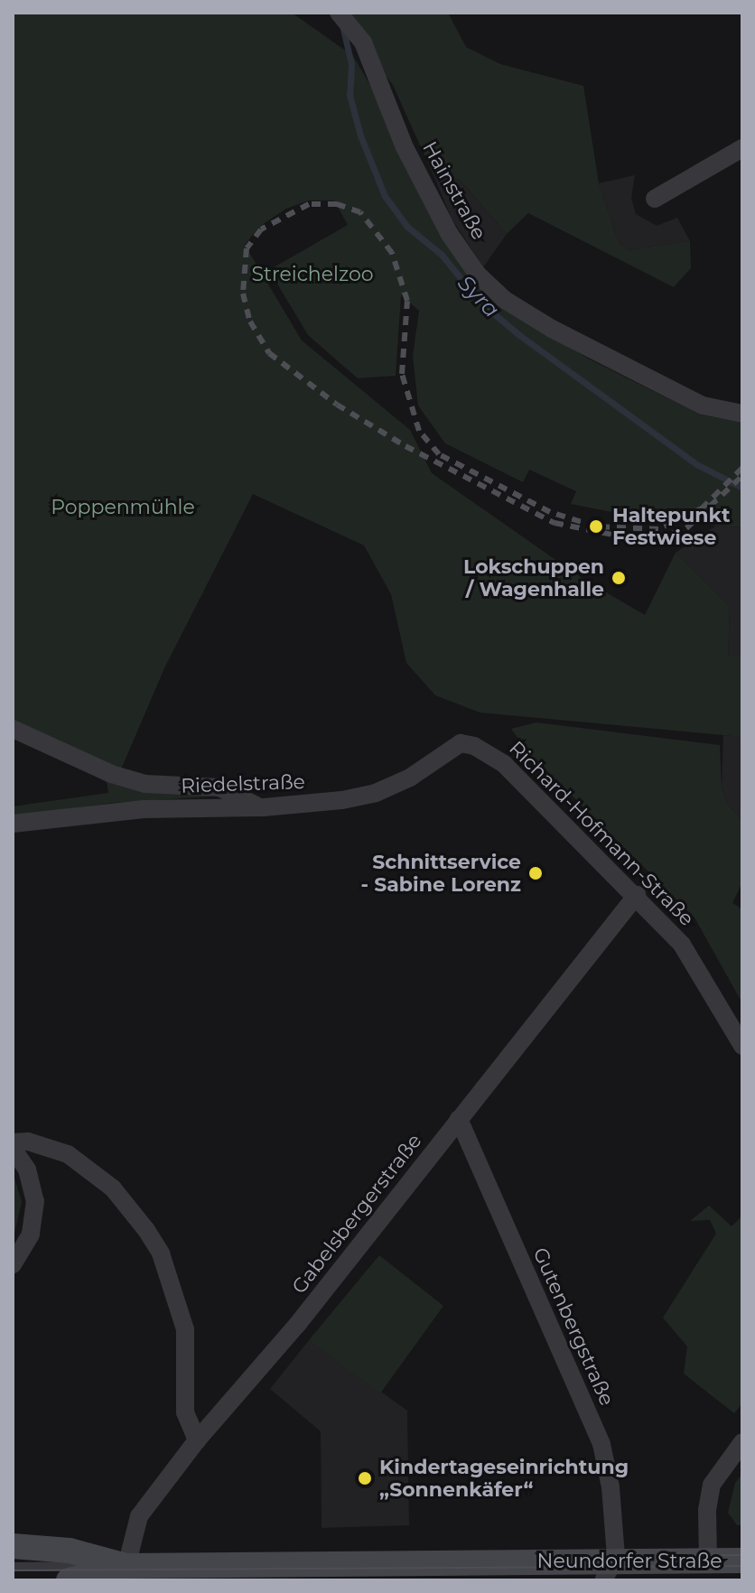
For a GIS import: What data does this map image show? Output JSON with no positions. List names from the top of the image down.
{
  "streets": {
    "street": [
      "Hainstraße",
      "Riedelstraße",
      "Richard-Hofmann-Straße",
      "Gabelsbergerstraße",
      "Gutenbergstraße",
      "Neundorfer Straße"
    ]
  },
  "crossings": [
    ["Riedelstraße", "Richard-Hofmann-Straße"],
    ["Richard-Hofmann-Straße", "Gabelsbergerstraße"],
    ["Gabelsbergerstraße", "Gutenbergstraße"],
    ["Gabelsbergerstraße", "Neundorfer Straße"],
    ["Gutenbergstraße", "Neundorfer Straße"]
  ],
  "water": ["Syra"],
  "parks": ["Streichelzoo", "Poppenmühle"],
  "places": [
    "Haltepunkt Festwiese",
    "Lokschuppen / Wagenhalle",
    "Schnittservice - Sabine Lorenz",
    "Kindertageseinrichtung „Sonnenkäfer“"
  ]
}
